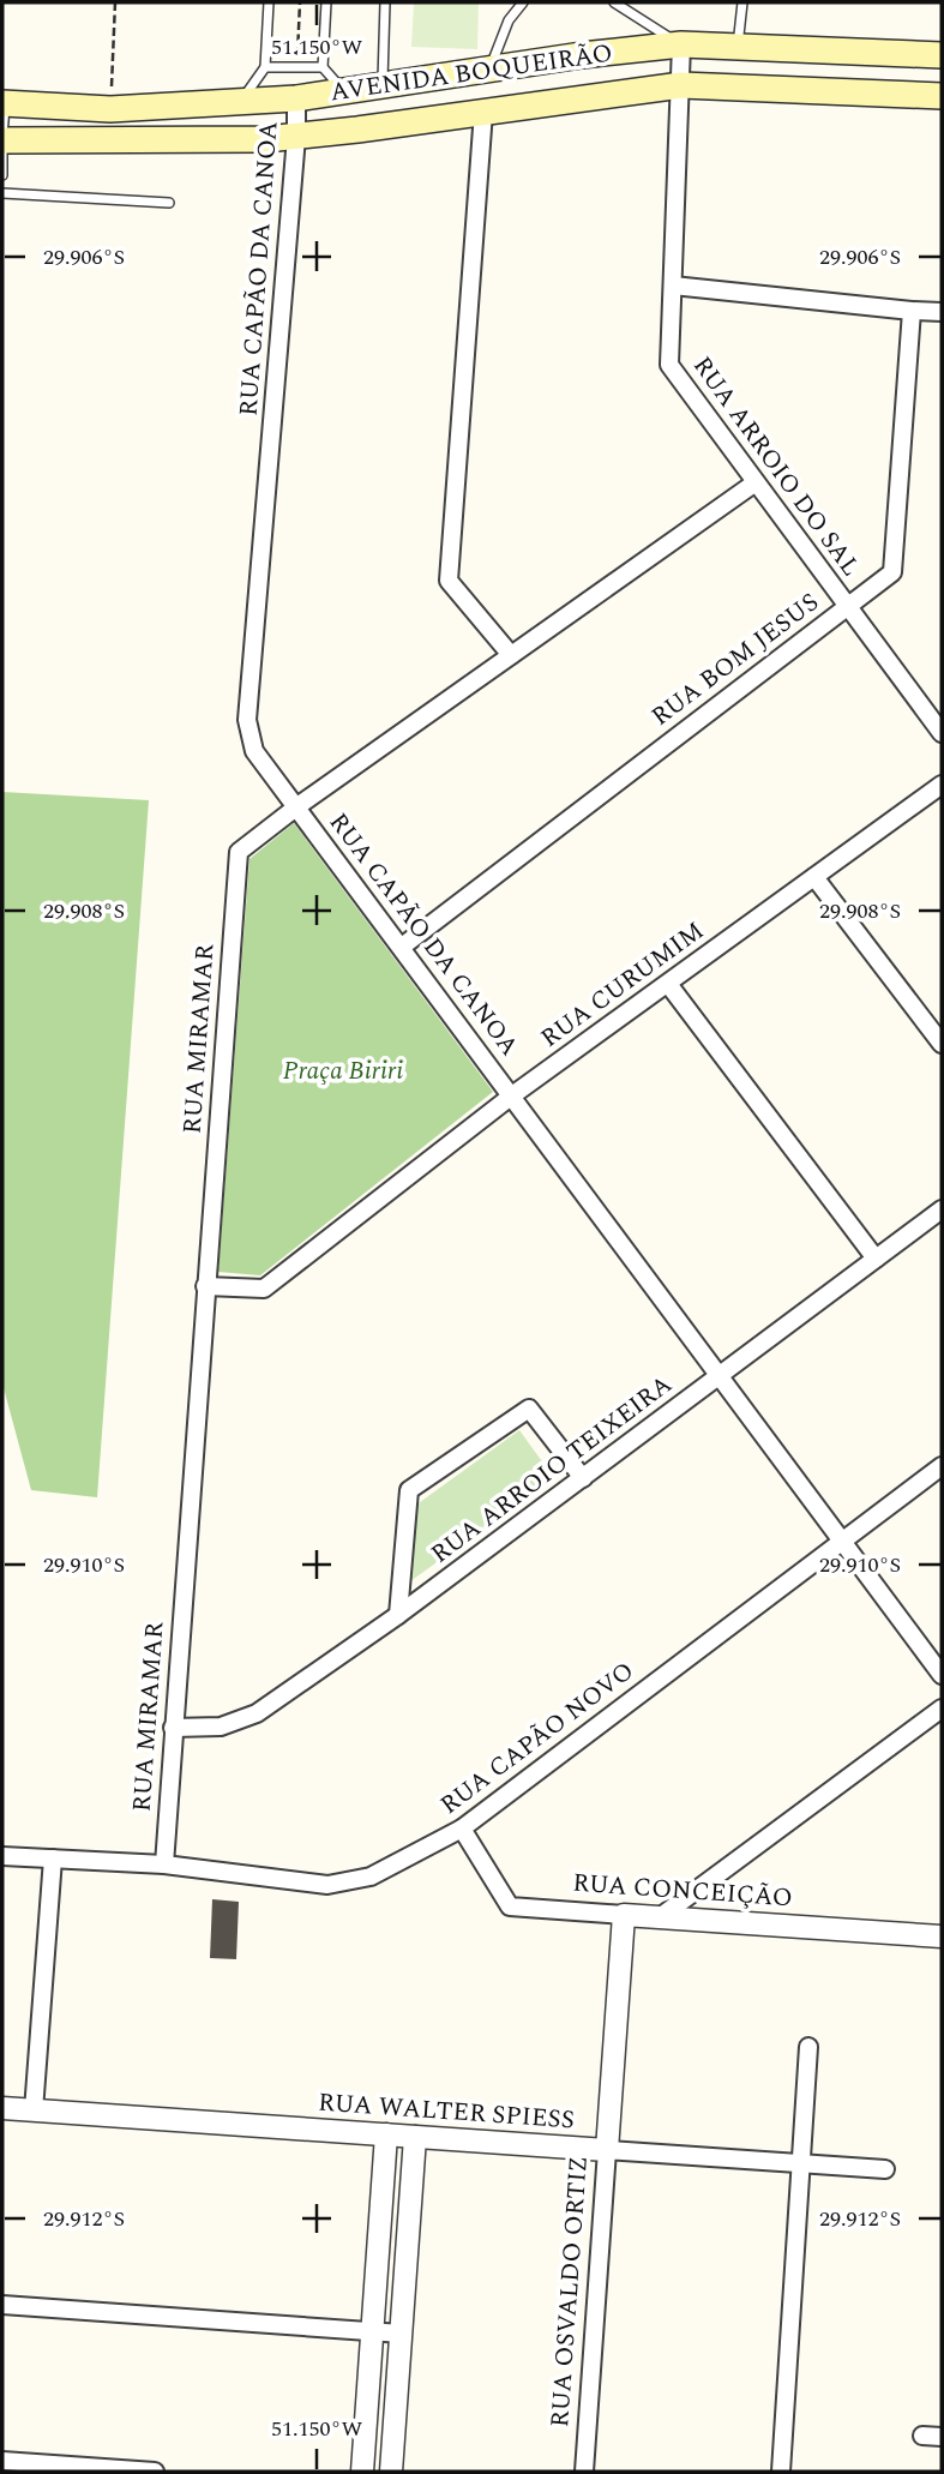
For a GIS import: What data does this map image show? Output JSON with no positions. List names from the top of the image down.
{
  "streets": {
    "main road": ["AVENIDA BOQUEIRÃO"],
    "street": [
      "RUA CAPÃO DA CANOA",
      "RUA ARROIO DO SAL",
      "RUA BOM JESUS",
      "RUA CURUMIM",
      "RUA MIRAMAR",
      "RUA ARROIO TEIXEIRA",
      "RUA CAPÃO NOVO",
      "RUA CONCEIÇÃO",
      "RUA WALTER SPIESS",
      "RUA OSVALDO ORTIZ"
    ]
  },
  "crossings": [
    ["AVENIDA BOQUEIRÃO", "RUA CAPÃO DA CANOA"],
    ["AVENIDA BOQUEIRÃO", "RUA ARROIO DO SAL"],
    ["RUA CAPÃO DA CANOA", "RUA BOM JESUS"],
    ["RUA CAPÃO DA CANOA", "RUA CURUMIM"],
    ["RUA CAPÃO DA CANOA", "RUA MIRAMAR"],
    ["RUA CAPÃO DA CANOA", "RUA ARROIO TEIXEIRA"],
    ["RUA CAPÃO DA CANOA", "RUA CAPÃO NOVO"],
    ["RUA ARROIO DO SAL", "RUA BOM JESUS"],
    ["RUA ARROIO DO SAL", "RUA MIRAMAR"],
    ["RUA CURUMIM", "RUA MIRAMAR"],
    ["RUA MIRAMAR", "RUA ARROIO TEIXEIRA"],
    ["RUA MIRAMAR", "RUA CAPÃO NOVO"],
    ["RUA CAPÃO NOVO", "RUA CONCEIÇÃO"],
    ["RUA CONCEIÇÃO", "RUA OSVALDO ORTIZ"],
    ["RUA WALTER SPIESS", "RUA OSVALDO ORTIZ"]
  ],
  "parks": ["Praça Biriri"],
  "coordinates": [
    "51.150°W",
    "29.906°S",
    "29.908°S",
    "29.910°S",
    "29.912°S"
  ]
}
